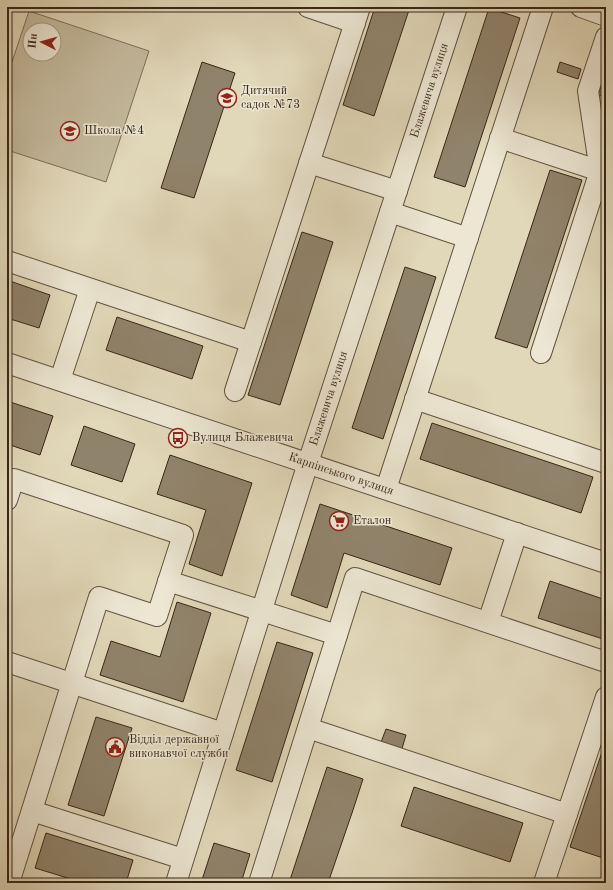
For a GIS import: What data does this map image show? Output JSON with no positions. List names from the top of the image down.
{
  "streets": {
    "street": ["Блажевича вулиця", "Карпінського вулиця"]
  },
  "crossings": [
    ["Блажевича вулиця", "Карпінського вулиця"]
  ],
  "places": {
    "school or university": ["Дитячий садок №73", "Школа №4"],
    "bus stop": ["Вулиця Блажевича"],
    "supermarket": ["Еталон"],
    "public building": ["Відділ державної виконавчої служби"]
  },
  "north": "left"
}
